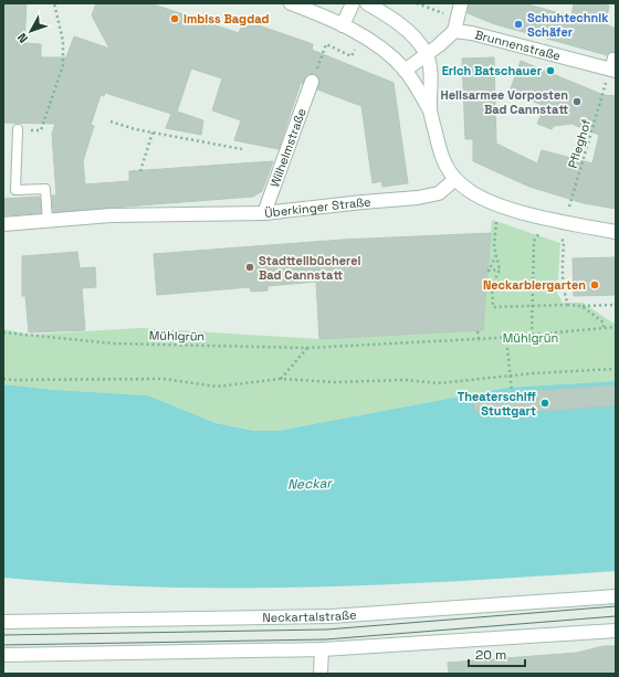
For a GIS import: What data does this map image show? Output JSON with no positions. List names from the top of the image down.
{
  "streets": {
    "main road": [
      "Brunnenstraße",
      "Wilhelmstraße",
      "Überkinger Straße",
      "Neckartalstraße"
    ],
    "path": ["Pfleghof", "Mühlgrün"]
  },
  "crossings": [
    ["Brunnenstraße", "Pfleghof"],
    ["Wilhelmstraße", "Überkinger Straße"]
  ],
  "water": ["Neckar"],
  "parks": ["Mühlgrün"],
  "places": [
    "Imbiss Bagdad",
    "Schuhtechnik Schäfer",
    "Erich Batschauer",
    "Heilsarmee Vorposten Bad Cannstatt",
    "Stadtteilbücherei Bad Cannstatt",
    "Neckarbiergarten",
    "Theaterschiff Stuttgart"
  ],
  "scale_bar": "20 m",
  "north": "bottom left"
}
